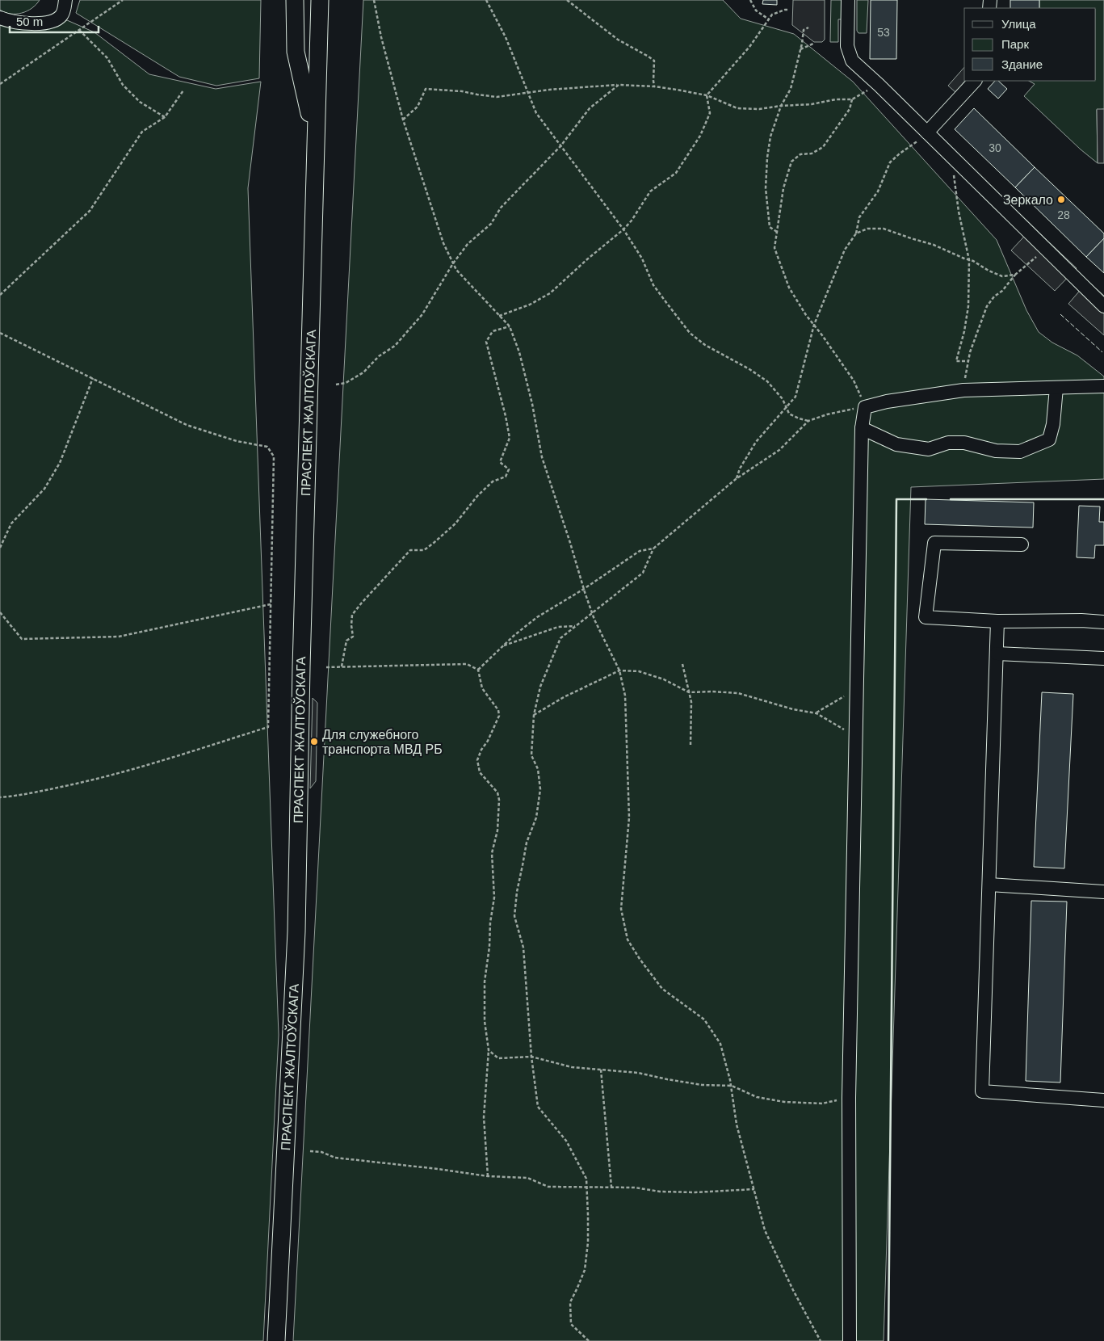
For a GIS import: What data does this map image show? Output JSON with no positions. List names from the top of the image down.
{
  "streets": {
    "main road": ["ПРАСПЕКТ ЖАЛТОЎСКАГА"]
  },
  "places": ["Зеркало", "Для служебного транспорта МВД РБ"],
  "house_numbers": ["53", "30", "28"],
  "legend": ["Улица", "Парк", "Здание"],
  "scale_bar": "50 m"
}
